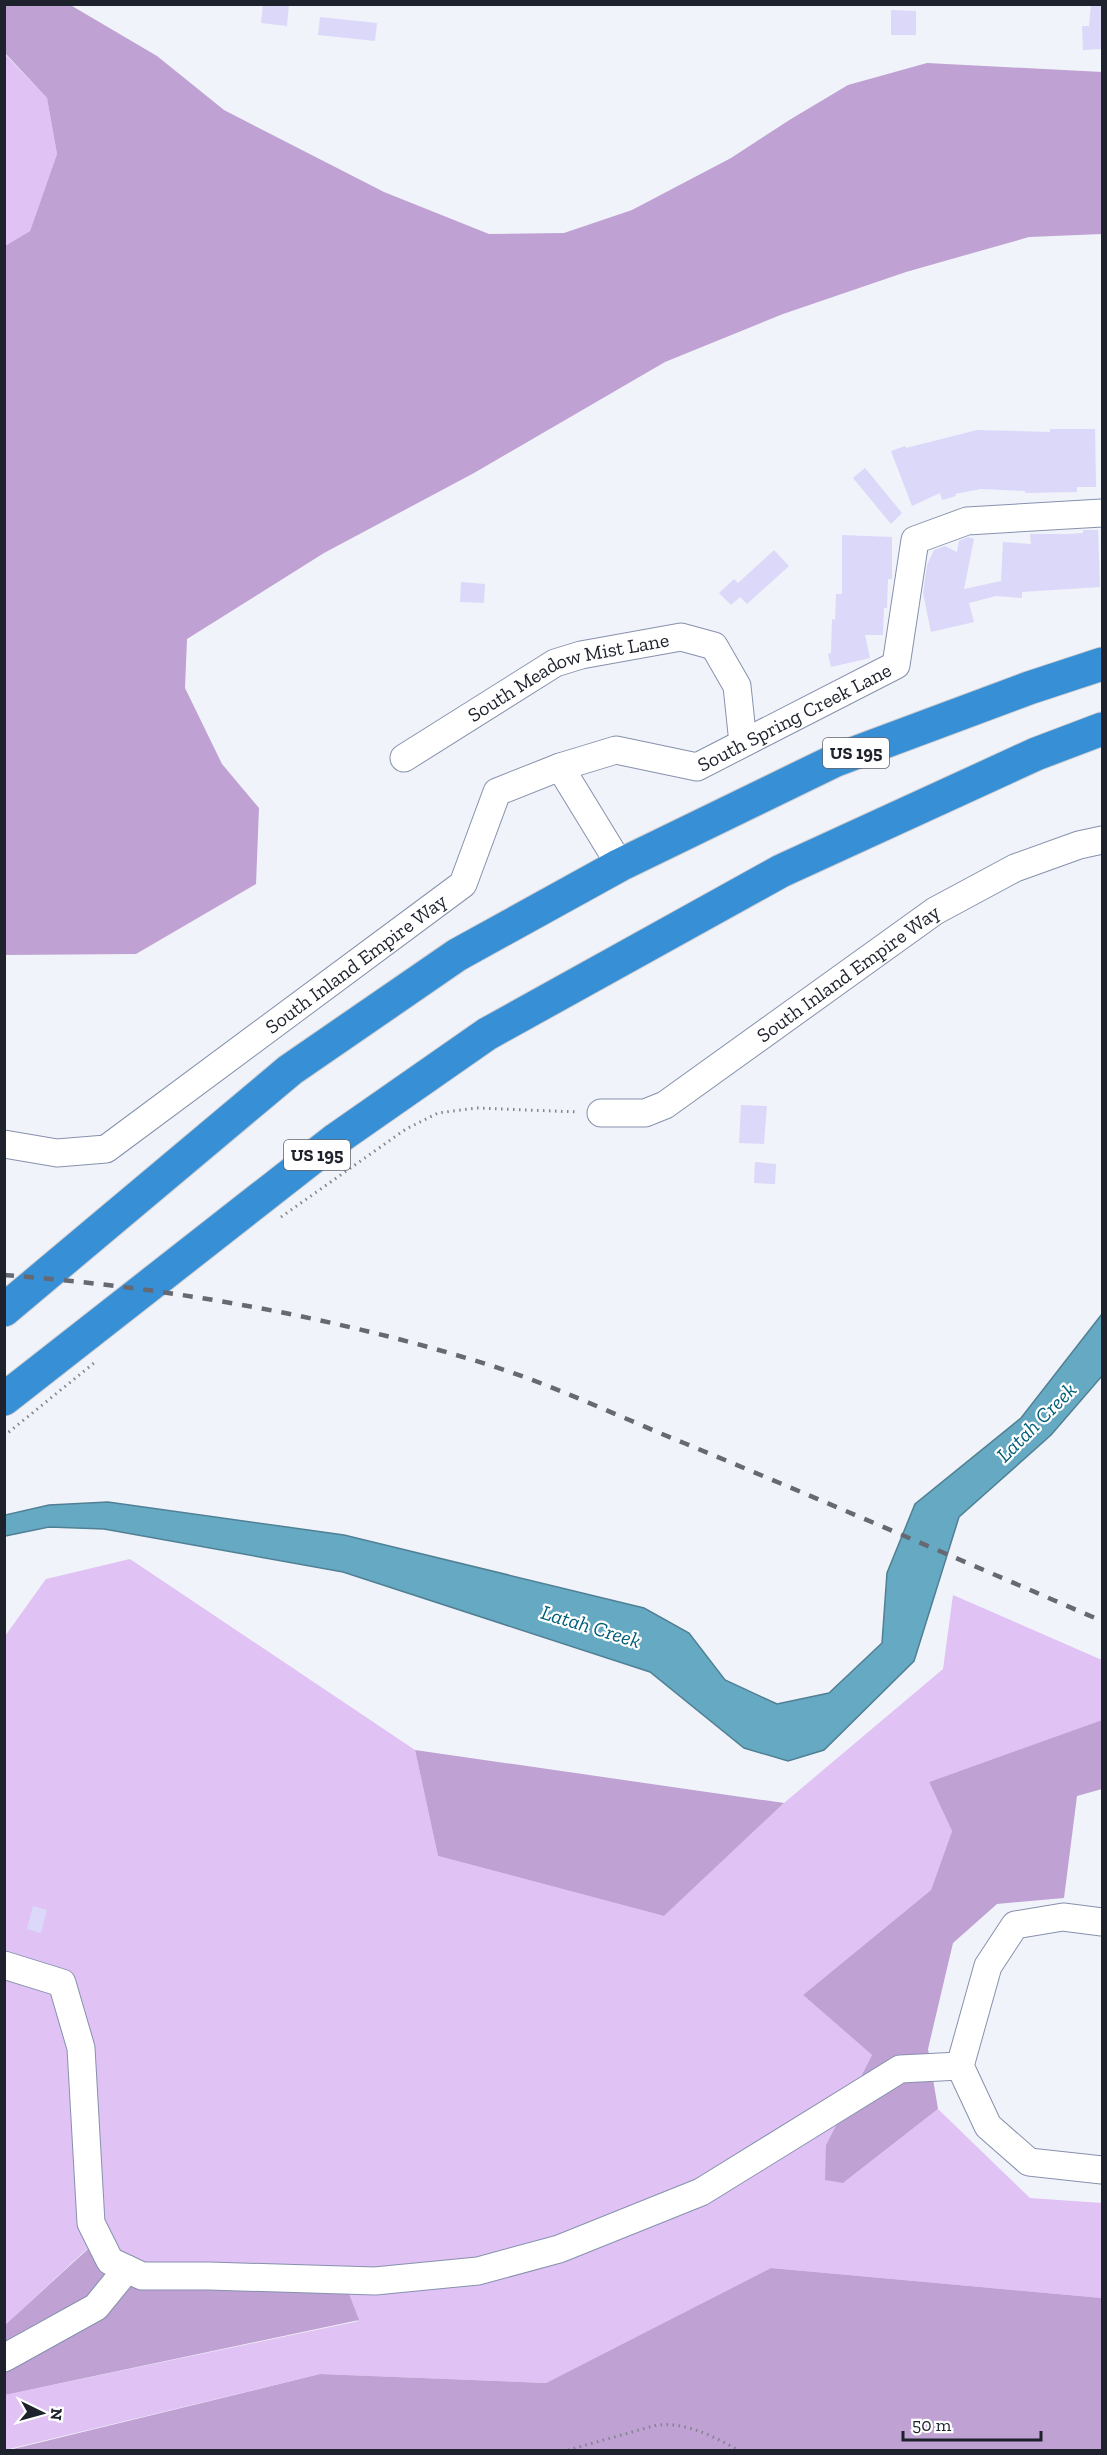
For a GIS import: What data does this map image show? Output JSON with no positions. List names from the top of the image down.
{
  "streets": {
    "highway": ["US 195"],
    "street": ["South Meadow Mist Lane", "South Spring Creek Lane", "South Inland Empire Way"]
  },
  "crossings": [
    ["South Meadow Mist Lane", "South Spring Creek Lane"],
    ["South Spring Creek Lane", "South Inland Empire Way"]
  ],
  "water": ["Latah Creek"],
  "scale_bar": "50 m",
  "north": "right"
}
